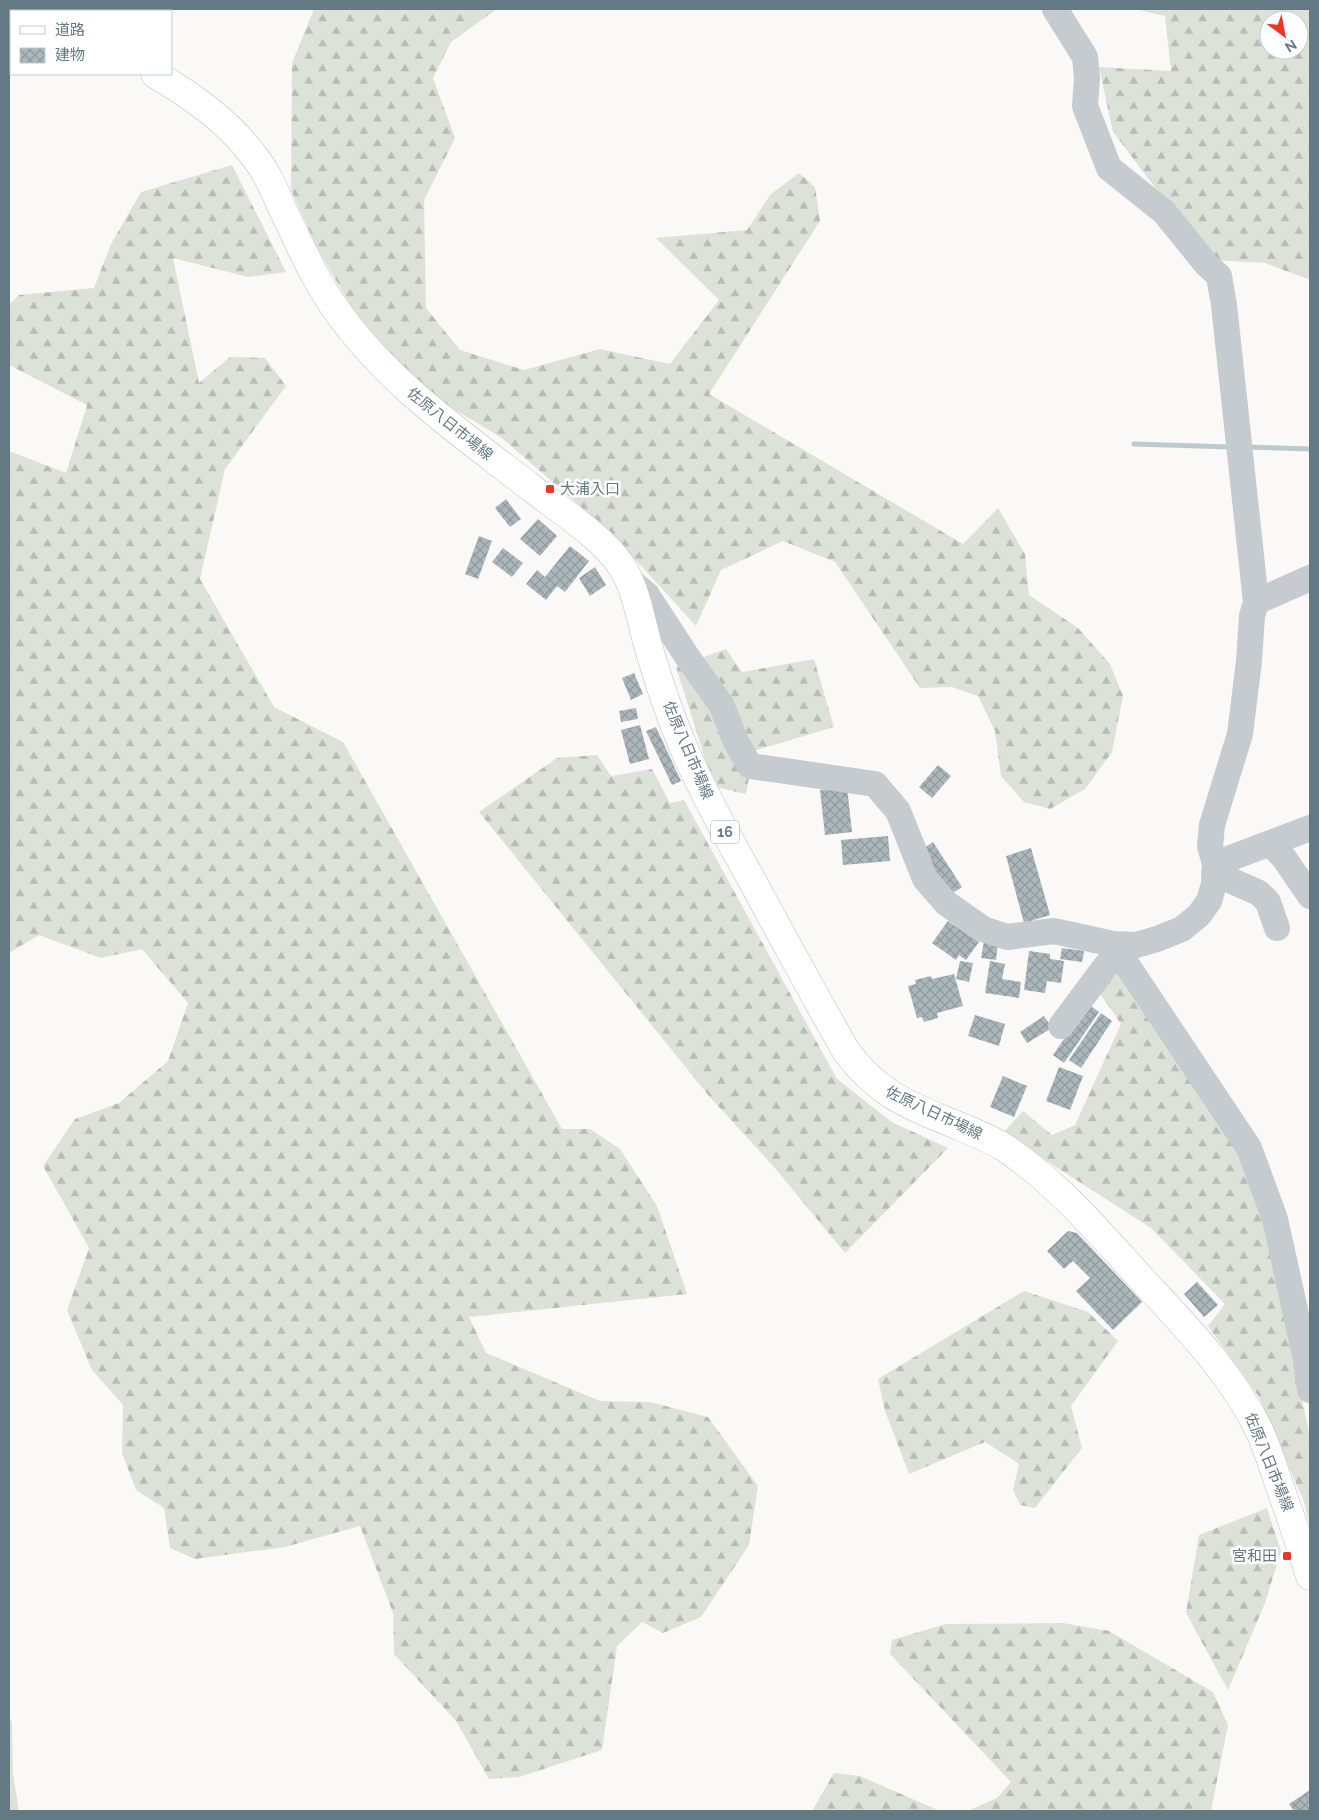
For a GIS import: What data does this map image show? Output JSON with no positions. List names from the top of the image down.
{
  "streets": {
    "main road": ["佐原八日市場線", "16"]
  },
  "places": {
    "transit": ["大浦入口", "宮和田"]
  },
  "legend": ["道路", "建物"],
  "north": "bottom right"
}
